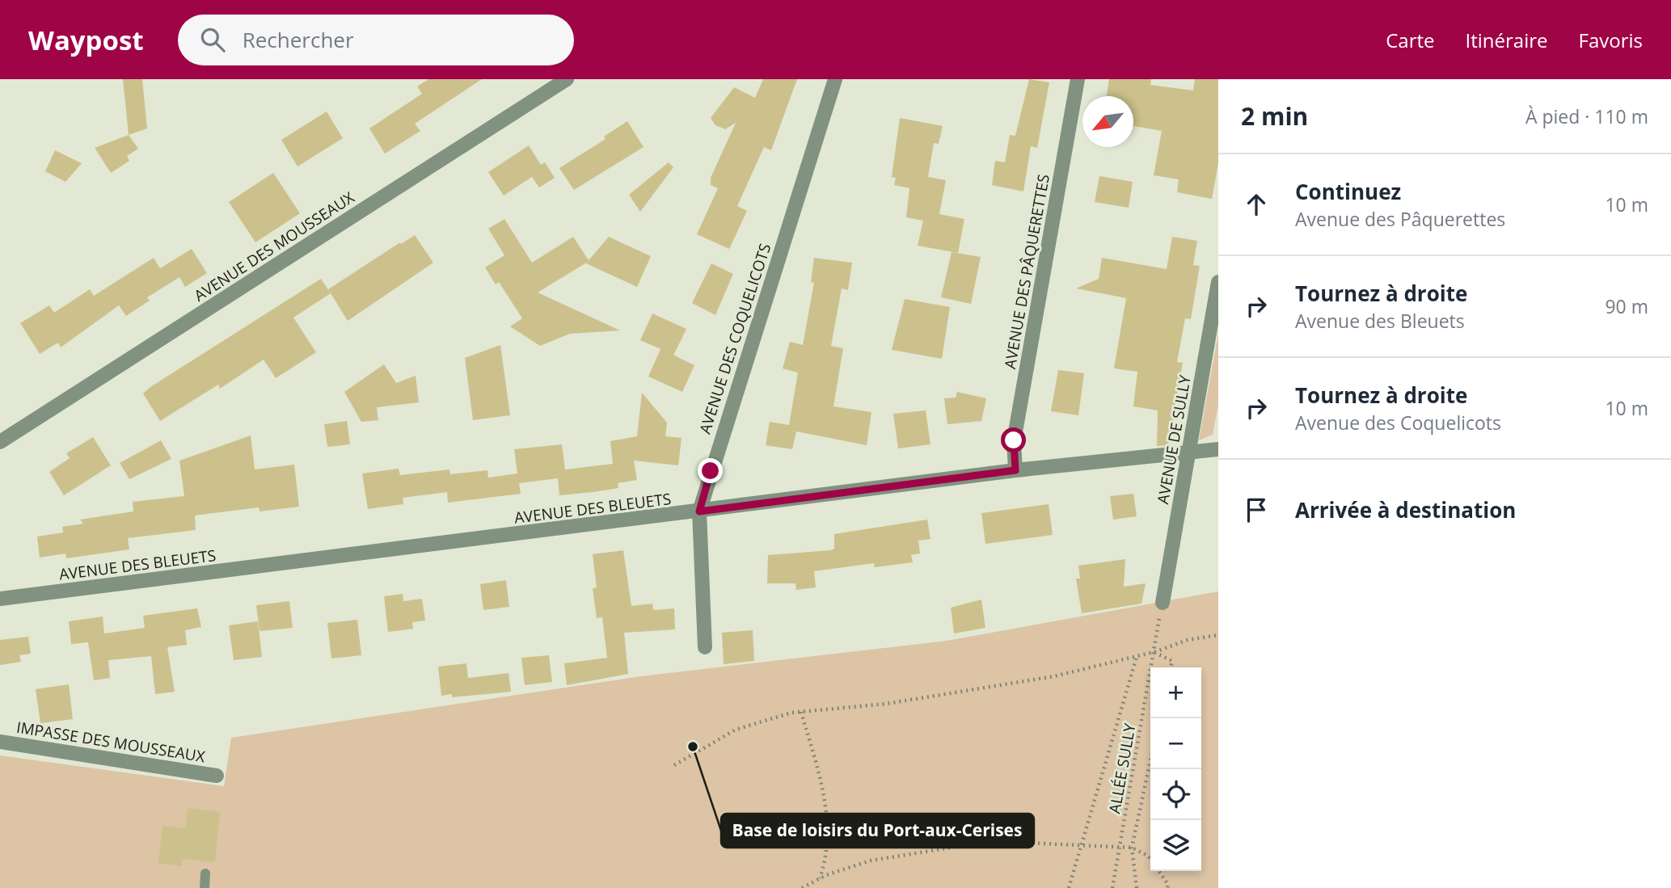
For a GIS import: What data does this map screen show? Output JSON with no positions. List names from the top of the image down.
{
  "streets": {
    "street": [
      "AVENUE DES MOUSSEAUX",
      "AVENUE DES PÂQUERETTES",
      "AVENUE DES COQUELICOTS",
      "AVENUE DE SULLY",
      "AVENUE DES BLEUETS",
      "IMPASSE DES MOUSSEAUX"
    ],
    "path": ["ALLÉE SULLY"]
  },
  "crossings": [
    ["AVENUE DES PÂQUERETTES", "AVENUE DES BLEUETS"],
    ["AVENUE DES COQUELICOTS", "AVENUE DES BLEUETS"],
    ["AVENUE DE SULLY", "AVENUE DES BLEUETS"],
    ["AVENUE DE SULLY", "ALLÉE SULLY"]
  ],
  "places": ["Base de loisirs du Port-aux-Cerises"],
  "north": "bottom left",
  "page": {
    "header": "Waypost",
    "search": "Rechercher",
    "nav": ["Carte", "Itinéraire", "Favoris"],
    "heading": ["2 min", "À pied · 110 m"],
    "list": [
      ["Continuez", "Avenue des Pâquerettes", "10 m"],
      ["Tournez à droite", "Avenue des Bleuets", "90 m"],
      ["Tournez à droite", "Avenue des Coquelicots", "10 m"],
      "Arrivée à destination"
    ],
    "map_buttons": ["+", "−"]
  }
}
